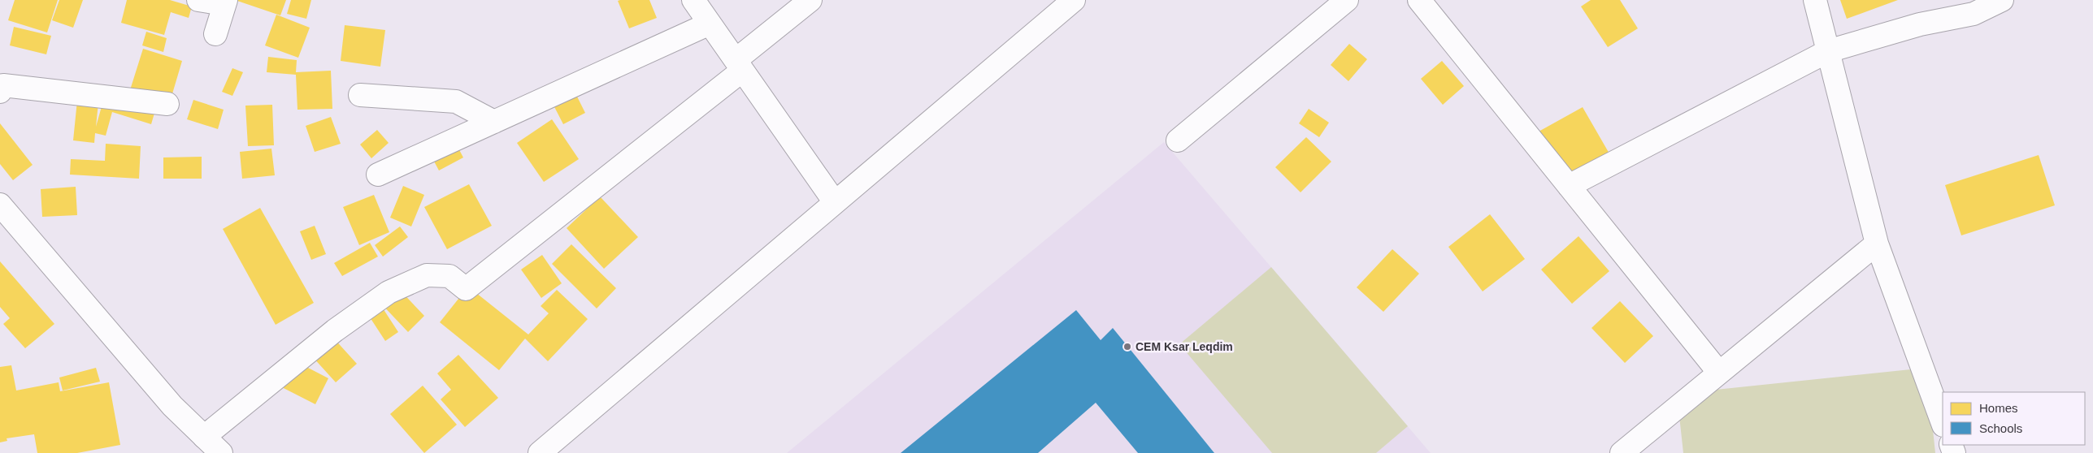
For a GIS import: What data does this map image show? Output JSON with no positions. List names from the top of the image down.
{
  "places": ["CEM Ksar Leqdim"],
  "legend": ["Homes", "Schools"]
}
